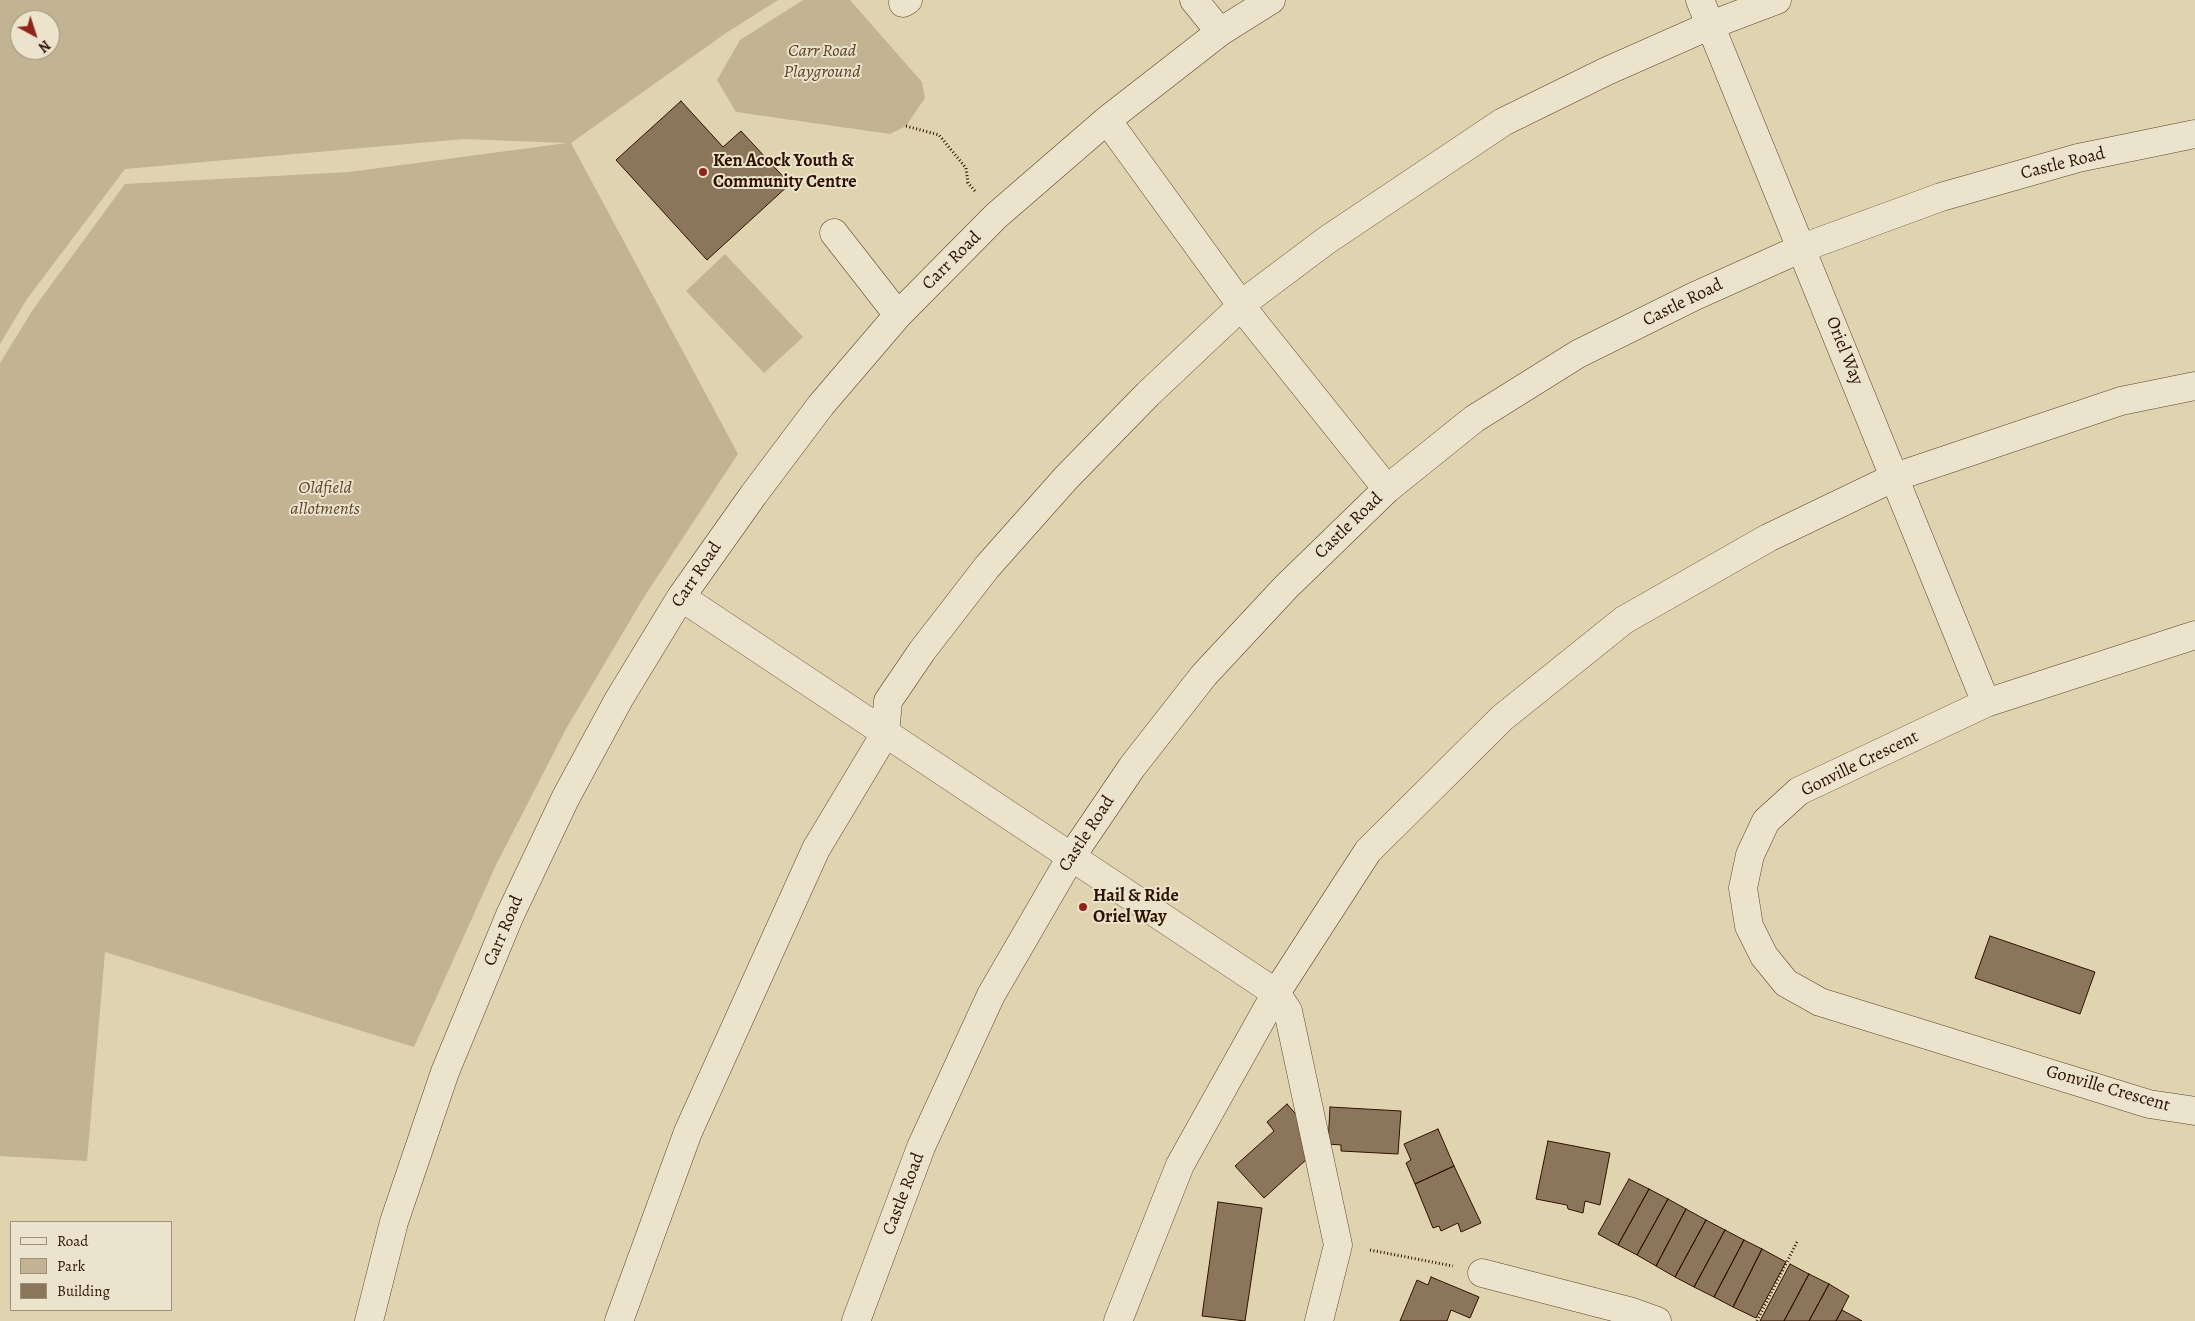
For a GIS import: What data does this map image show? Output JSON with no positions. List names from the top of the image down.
{
  "streets": {
    "street": [
      "Castle Road",
      "Carr Road",
      "Oriel Way",
      "Gonville Crescent"
    ]
  },
  "crossings": [
    ["Castle Road", "Oriel Way"],
    ["Oriel Way", "Gonville Crescent"]
  ],
  "parks": ["Carr Road Playground", "Oldfield allotments"],
  "places": ["Ken Acock Youth & Community Centre", "Hail & Ride Oriel Way"],
  "legend": ["Road", "Park", "Building"],
  "north": "bottom right"
}
